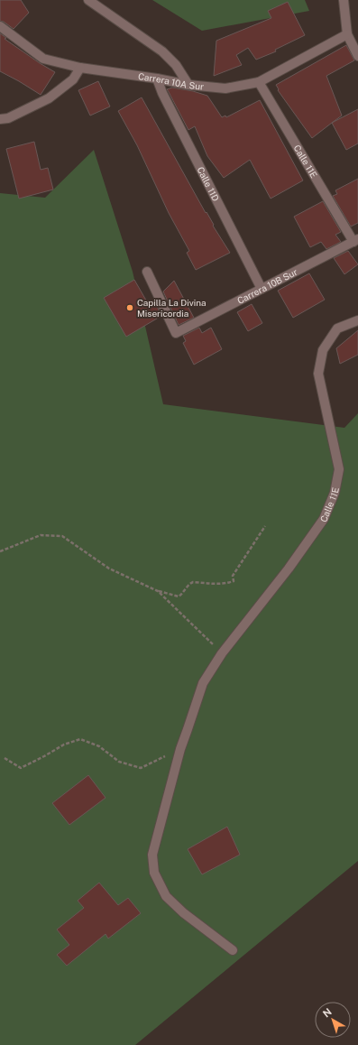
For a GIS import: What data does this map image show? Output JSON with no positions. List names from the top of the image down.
{
  "streets": {
    "street": [
      "Carrera 10A Sur",
      "Calle 11E",
      "Calle 11D",
      "Carrera 10B Sur"
    ]
  },
  "crossings": [
    ["Carrera 10A Sur", "Calle 11E"],
    ["Carrera 10A Sur", "Calle 11D"],
    ["Calle 11E", "Carrera 10B Sur"],
    ["Calle 11D", "Carrera 10B Sur"]
  ],
  "places": ["Capilla La Divina Misericordia"],
  "north": "top left"
}
